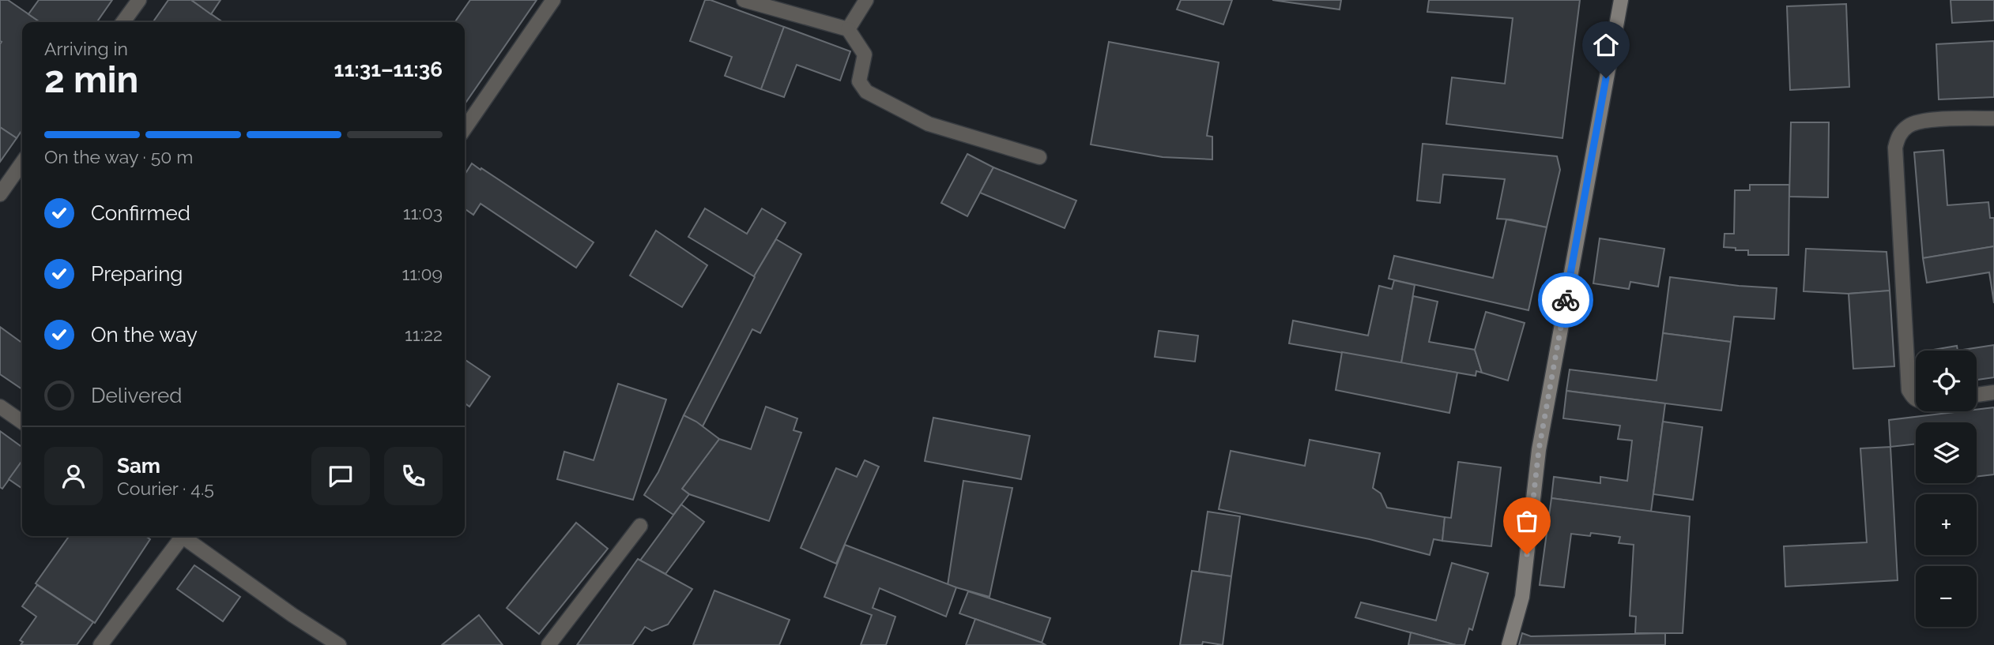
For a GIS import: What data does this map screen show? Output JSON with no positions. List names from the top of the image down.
{
  "page": {
    "heading": ["2 min", "Arriving in", "11:31–11:36"],
    "panel": ["Sam", "Courier · 4.5"],
    "bar": "On the way · 50 m",
    "list": [
      ["Confirmed", "11:03"],
      ["Preparing", "11:09"],
      ["On the way", "11:22"],
      "Delivered"
    ],
    "map_buttons": ["+", "−"]
  }
}
